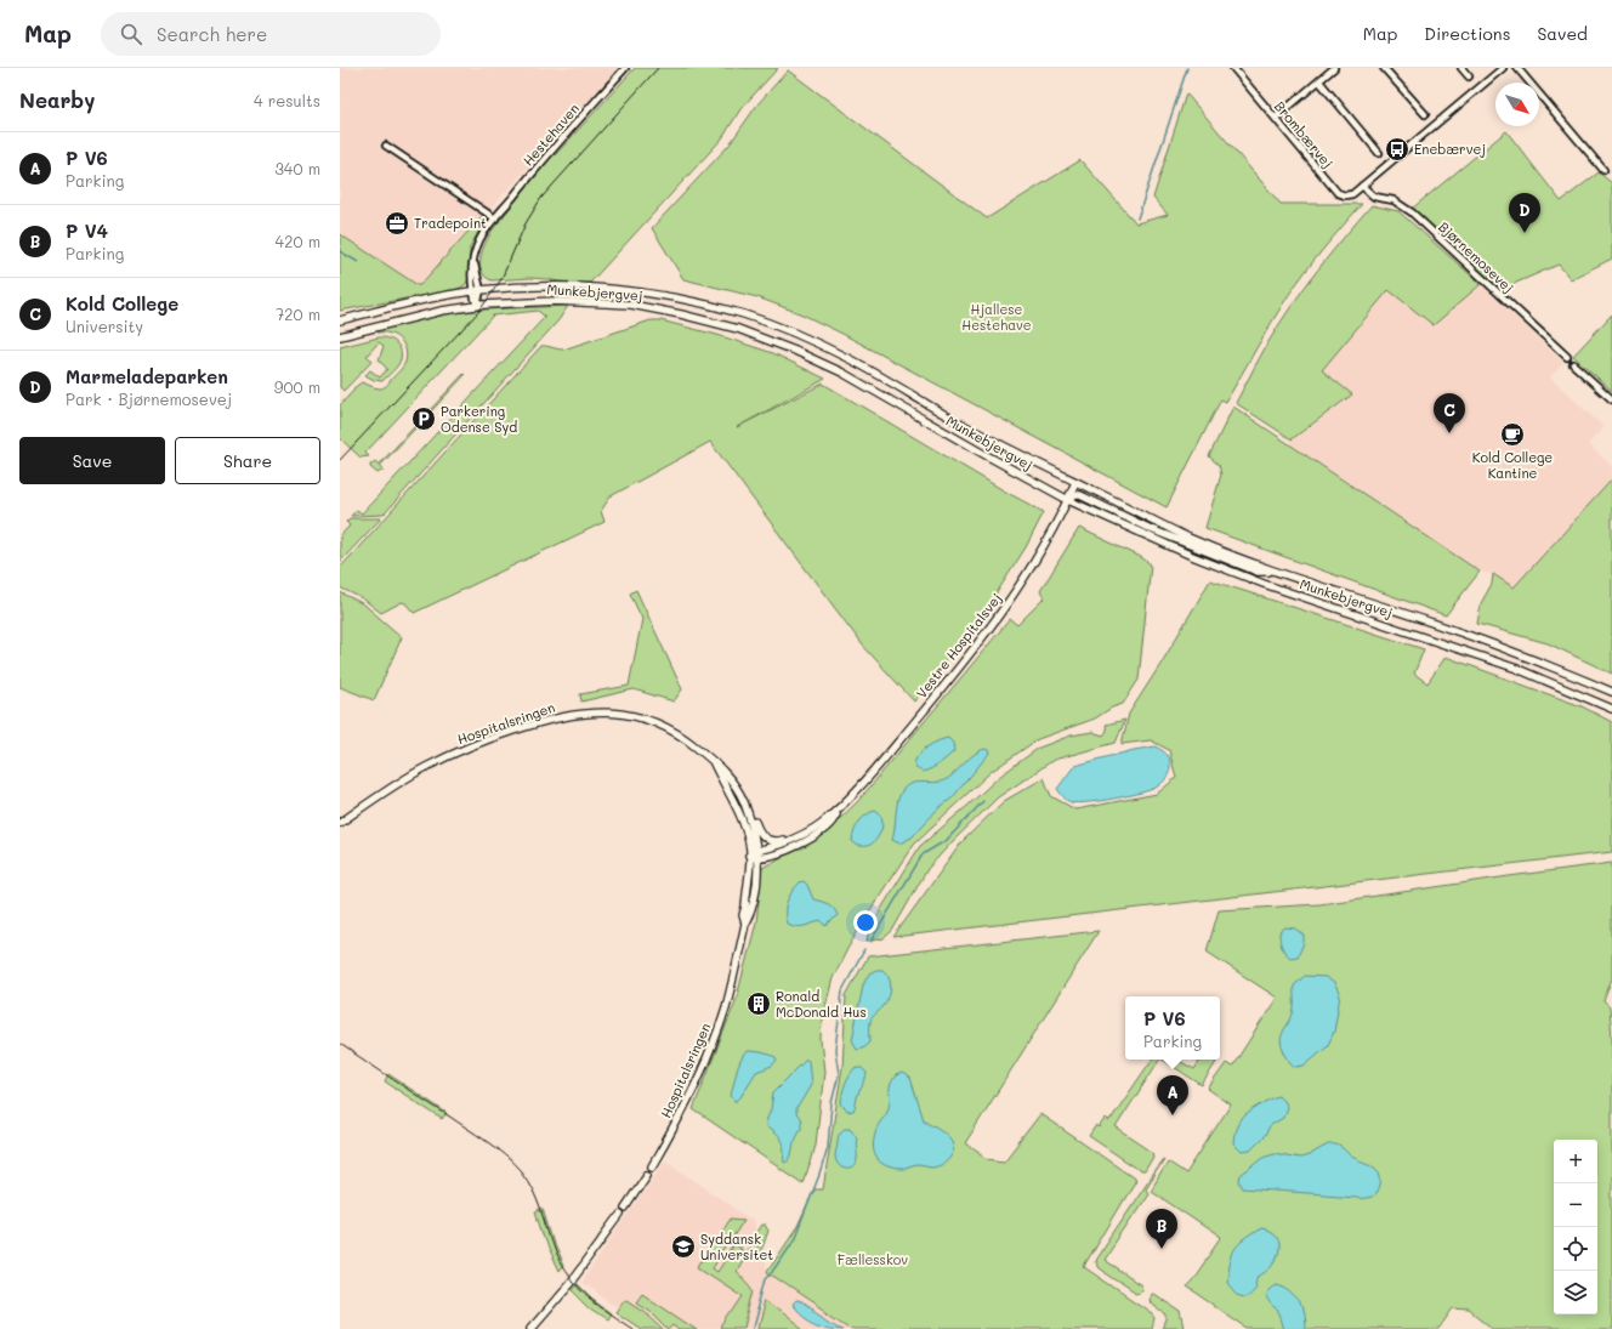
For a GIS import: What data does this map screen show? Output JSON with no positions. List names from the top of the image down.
{
  "streets": {
    "street": [
      "Hestehaven",
      "Brombærvej",
      "Bjørnemosevej",
      "Munkebjergvej",
      "Vestre Hospitalsvej",
      "Hospitalsringen"
    ]
  },
  "crossings": [
    ["Hestehaven", "Munkebjergvej"],
    ["Brombærvej", "Bjørnemosevej"],
    ["Munkebjergvej", "Vestre Hospitalsvej"],
    ["Vestre Hospitalsvej", "Hospitalsringen"]
  ],
  "parks": ["Hjallese Hestehave", "Fællesskov"],
  "places": {
    "bus stop": ["Enebærvej"],
    "office": ["Tradepoint"],
    "parking": ["Parkering Odense Syd"],
    "cafe": ["Kold College Kantine"],
    "building": ["Ronald McDonald Hus"],
    "school or university": ["Syddansk Universitet"]
  },
  "north": "bottom right",
  "page": {
    "header": "Map",
    "search": "Search here",
    "nav": ["Map", "Directions", "Saved"],
    "heading": ["Nearby", "4 results"],
    "list": [
      {
        "mark": "A",
        "name": "P V6",
        "note": "Parking",
        "value": "340 m"
      },
      {
        "mark": "B",
        "name": "P V4",
        "note": "Parking",
        "value": "420 m"
      },
      {
        "mark": "C",
        "name": "Kold College",
        "note": "University",
        "value": "720 m"
      },
      {
        "mark": "D",
        "name": "Marmeladeparken",
        "note": "Park · Bjørnemosevej",
        "value": "900 m"
      }
    ],
    "pins": [
      "D",
      "C",
      "A",
      "B"
    ],
    "buttons": ["Save", "Share"],
    "popup": ["P V6", "Parking"],
    "map_buttons": ["+", "−"]
  }
}
